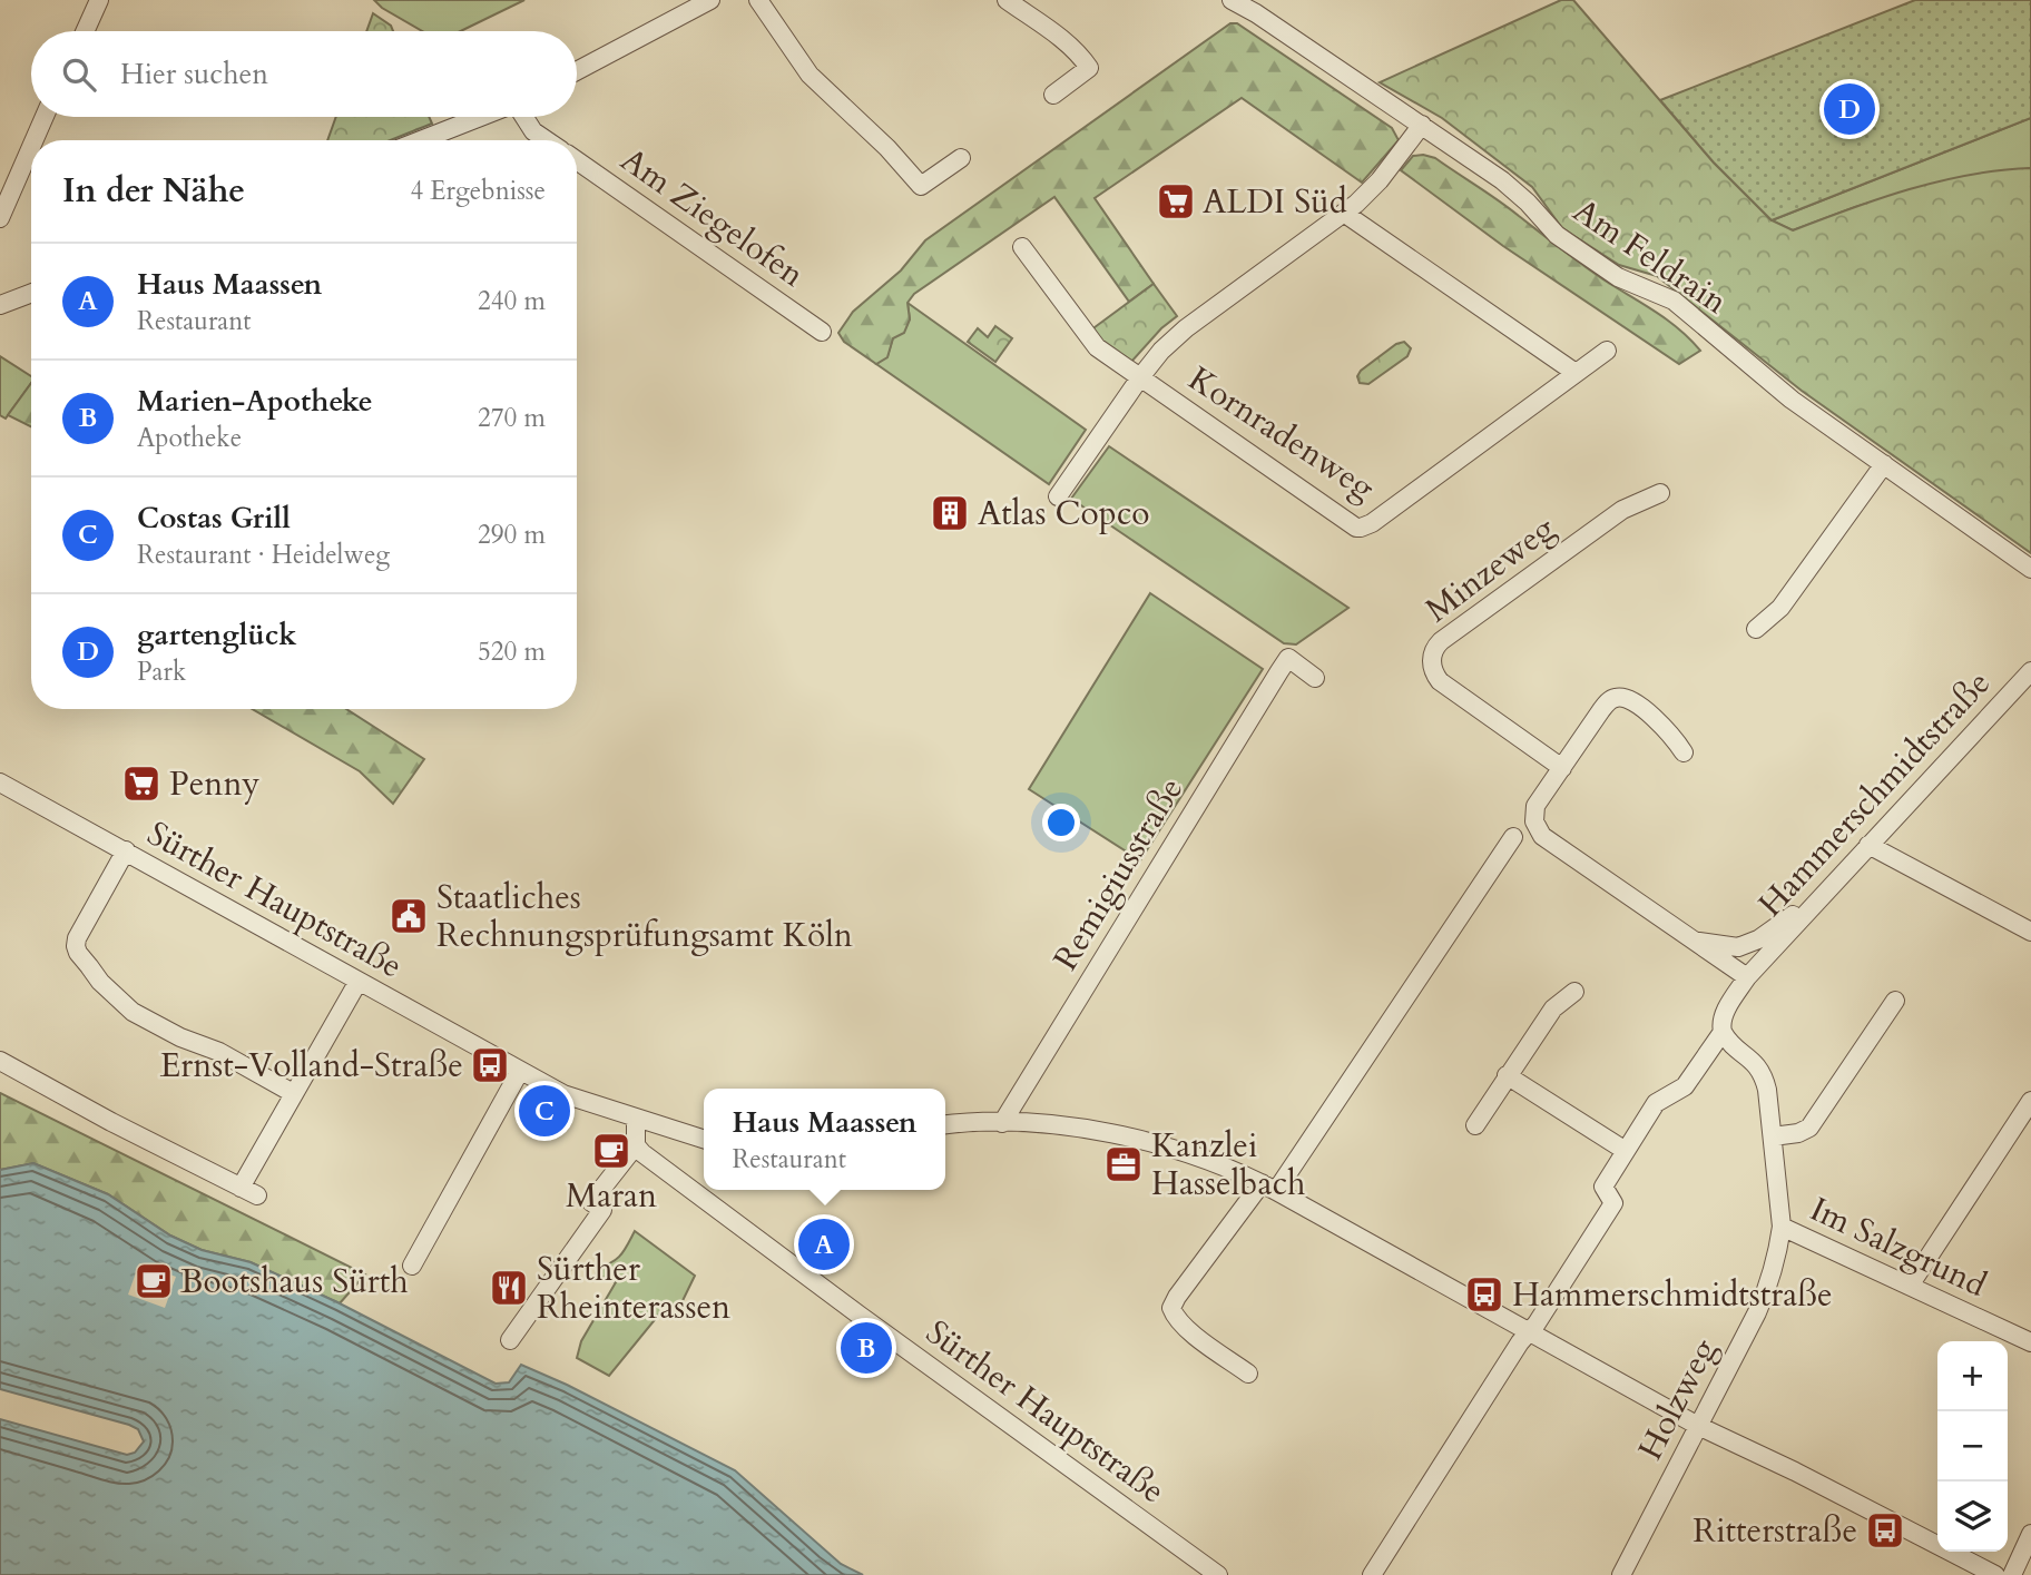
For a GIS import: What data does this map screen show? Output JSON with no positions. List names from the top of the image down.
{
  "streets": {
    "street": [
      "Am Ziegelofen",
      "Am Feldrain",
      "Kornradenweg",
      "Minzeweg",
      "Hammerschmidtstraße",
      "Remigiusstraße",
      "Sürther Hauptstraße",
      "Im Salzgrund",
      "Holzweg"
    ]
  },
  "crossings": [
    ["Hammerschmidtstraße", "Holzweg"],
    ["Im Salzgrund", "Holzweg"]
  ],
  "places": {
    "supermarket": ["ALDI Süd", "Penny"],
    "building": ["Atlas Copco"],
    "public building": ["Staatliches Rechnungsprüfungsamt Köln"],
    "bus stop": ["Ernst-Volland-Straße", "Hammerschmidtstraße", "Ritterstraße"],
    "cafe": ["Maran", "Bootshaus Sürth"],
    "office": ["Kanzlei Hasselbach"],
    "restaurant": ["Sürther Rheinterassen"]
  },
  "page": {
    "search": "Hier suchen",
    "pins": [
      "D",
      "C",
      "A",
      "B"
    ],
    "heading": ["In der Nähe", "4 Ergebnisse"],
    "list": [
      {
        "mark": "A",
        "name": "Haus Maassen",
        "note": "Restaurant",
        "value": "240 m"
      },
      {
        "mark": "B",
        "name": "Marien-Apotheke",
        "note": "Apotheke",
        "value": "270 m"
      },
      {
        "mark": "C",
        "name": "Costas Grill",
        "note": "Restaurant · Heidelweg",
        "value": "290 m"
      },
      {
        "mark": "D",
        "name": "gartenglück",
        "note": "Park",
        "value": "520 m"
      }
    ],
    "popup": ["Haus Maassen", "Restaurant"],
    "map_buttons": ["+", "−"]
  }
}
